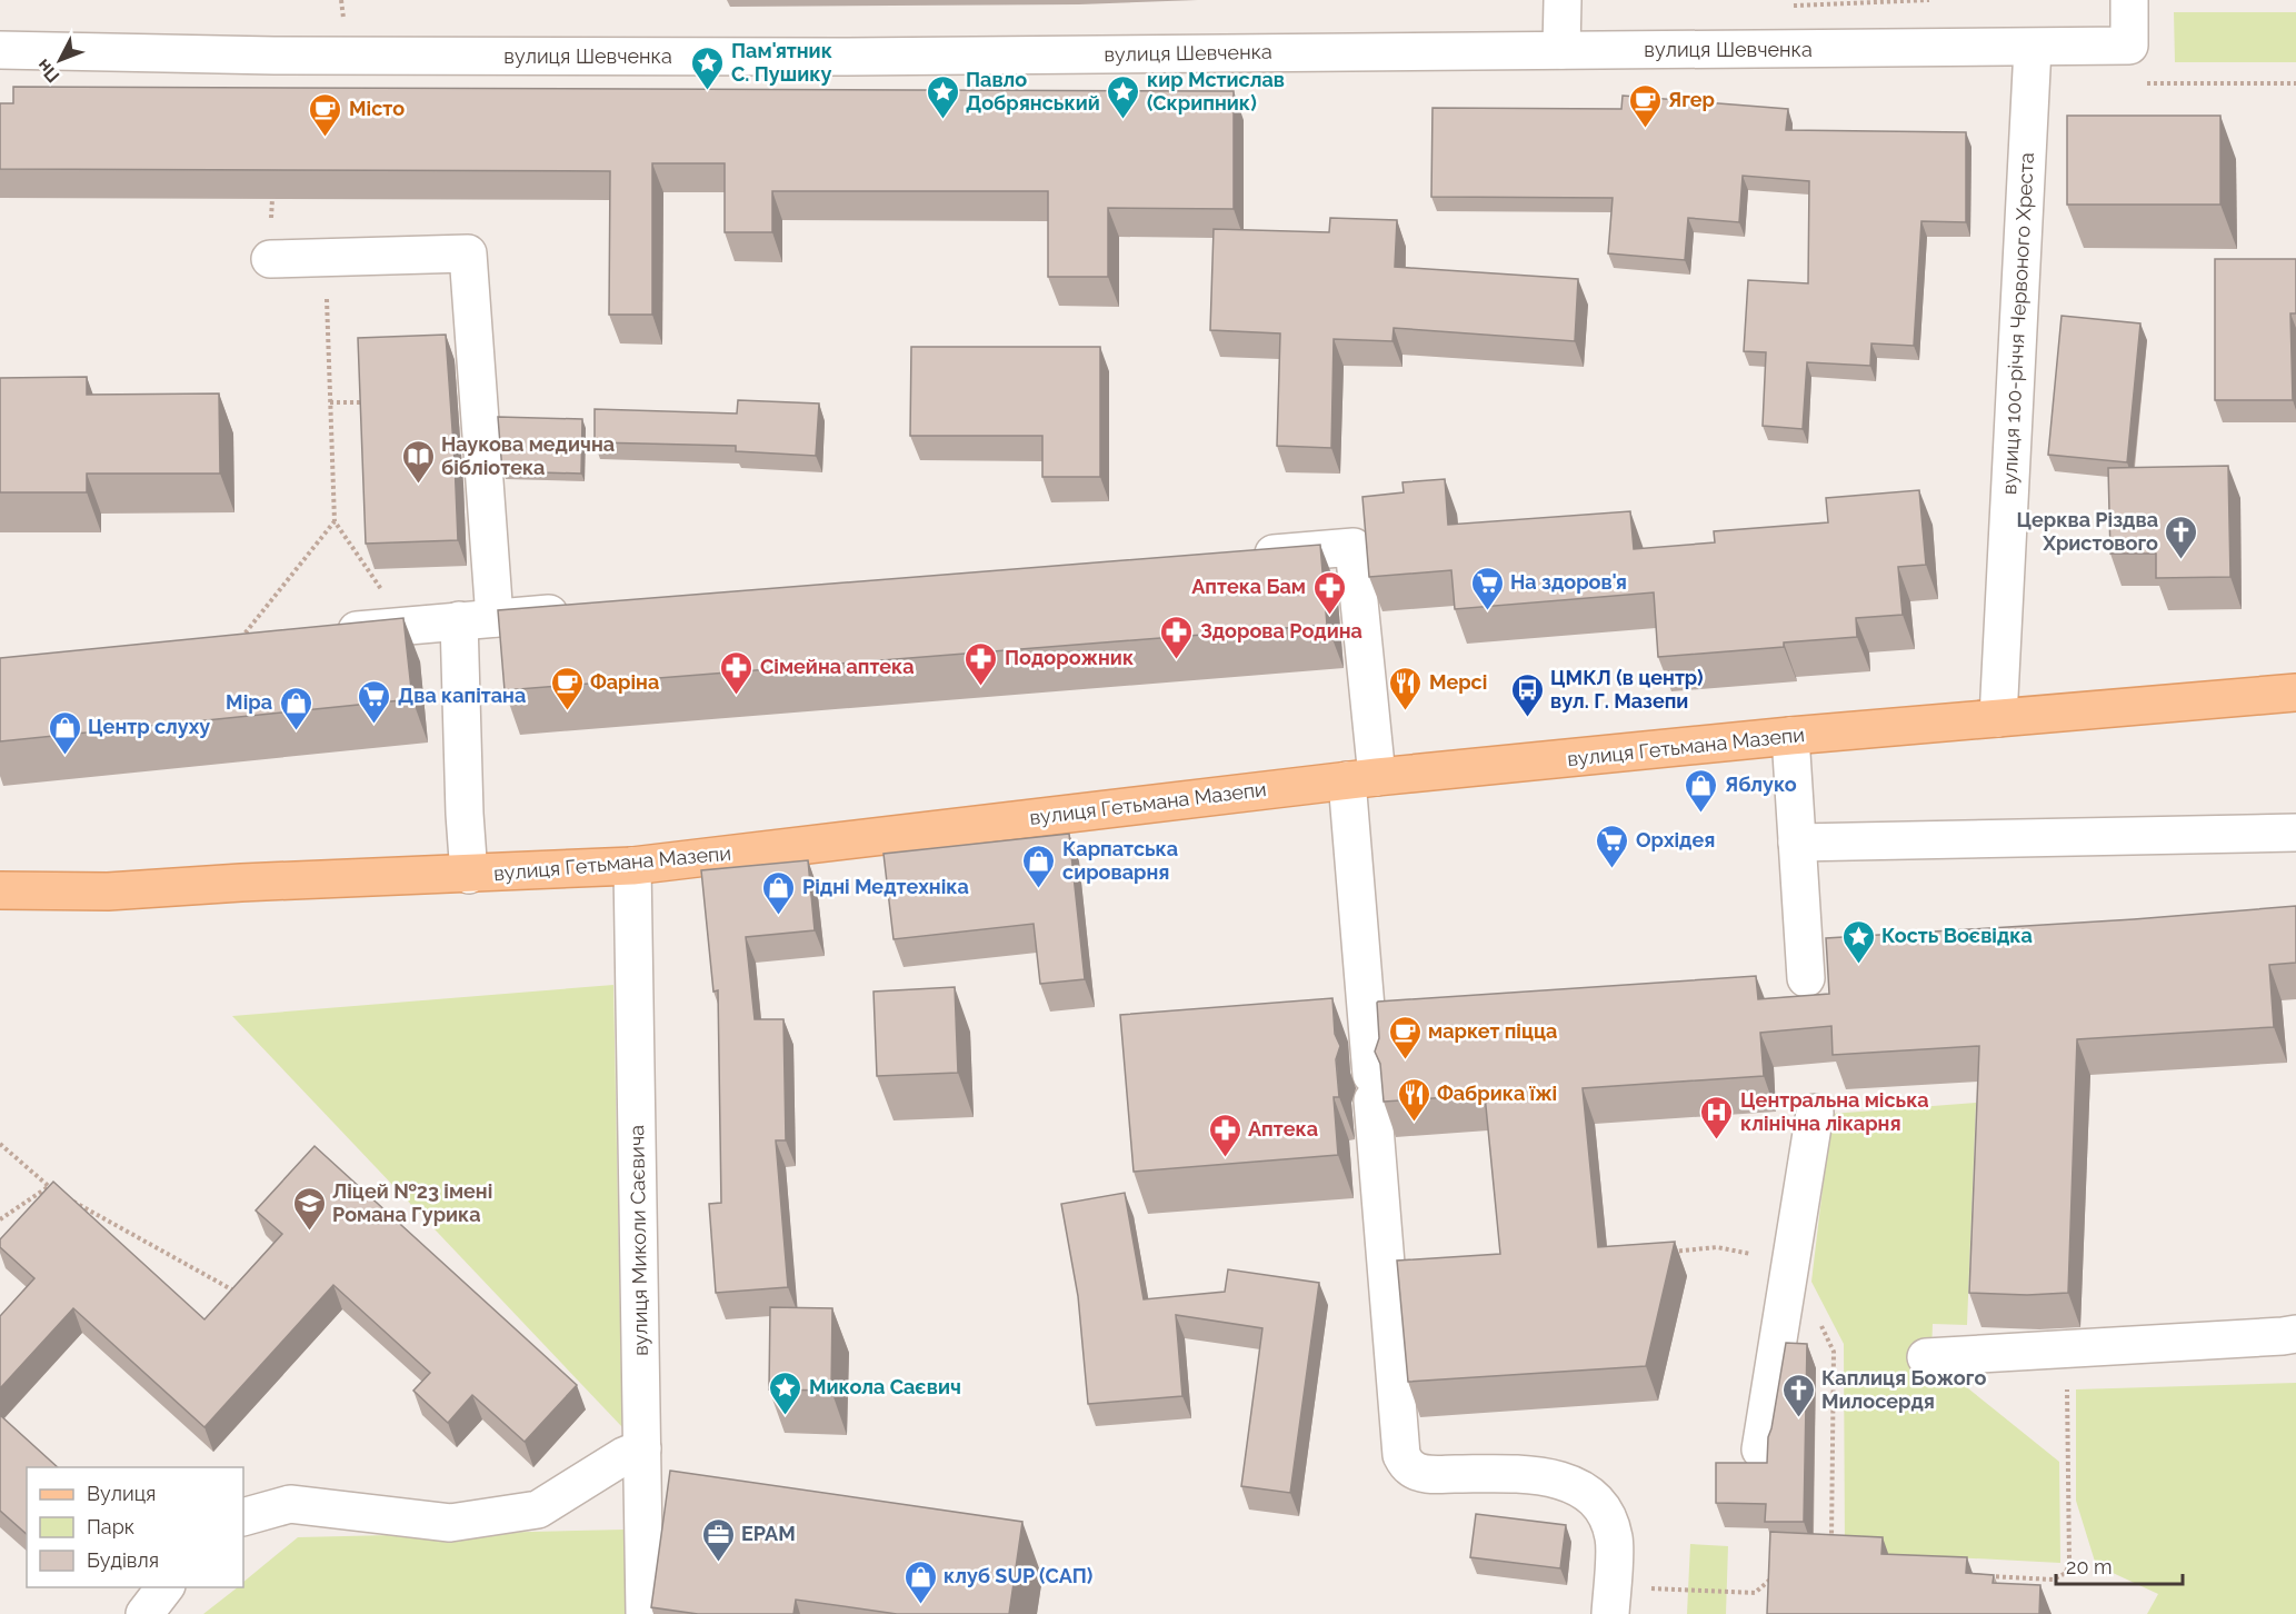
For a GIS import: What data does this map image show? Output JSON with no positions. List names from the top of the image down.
{
  "streets": {
    "main road": ["вулиця Гетьмана Мазепи"],
    "street": ["вулиця Шевченка", "вулиця 100-річчя Червоного Хреста", "вулиця Миколи Саєвича"]
  },
  "crossings": [
    ["вулиця Шевченка", "вулиця 100-річчя Червоного Хреста"],
    ["вулиця 100-річчя Червоного Хреста", "вулиця Гетьмана Мазепи"],
    ["вулиця Гетьмана Мазепи", "вулиця Миколи Саєвича"]
  ],
  "places": {
    "place": [
      "Пам'ятник С. Пушику",
      "Павло Добрянський",
      "кир Мстислав (Скрипник)",
      "Кость Воєвідка",
      "Микола Саєвич"
    ],
    "cafe": [
      "Ягер",
      "Місто",
      "Фаріна",
      "маркет піцца"
    ],
    "library": ["Наукова медична бібліотека"],
    "church": ["Церква Різдва Христового", "Каплиця Божого Милосердя"],
    "supermarket": ["На здоров'я", "Два капітана", "Орхідея"],
    "pharmacy": [
      "Аптека Бам",
      "Здорова Родина",
      "Подорожник",
      "Сімейна аптека",
      "Аптека"
    ],
    "restaurant": ["Мерсі", "Фабрика їжі"],
    "bus stop": ["ЦМКЛ (в центр) вул. Г. Мазепи"],
    "shop": [
      "Міра",
      "Центр слуху",
      "Яблуко",
      "Карпатська сироварня",
      "Рідні Медтехніка",
      "клуб SUP (САП)"
    ],
    "hospital": ["Центральна міська клінічна лікарня"],
    "school or university": ["Ліцей №23 імені Романа Гурика"],
    "office": ["EPAM"]
  },
  "legend": ["Вулиця", "Парк", "Будівля"],
  "scale_bar": "20 m",
  "north": "bottom left"
}
